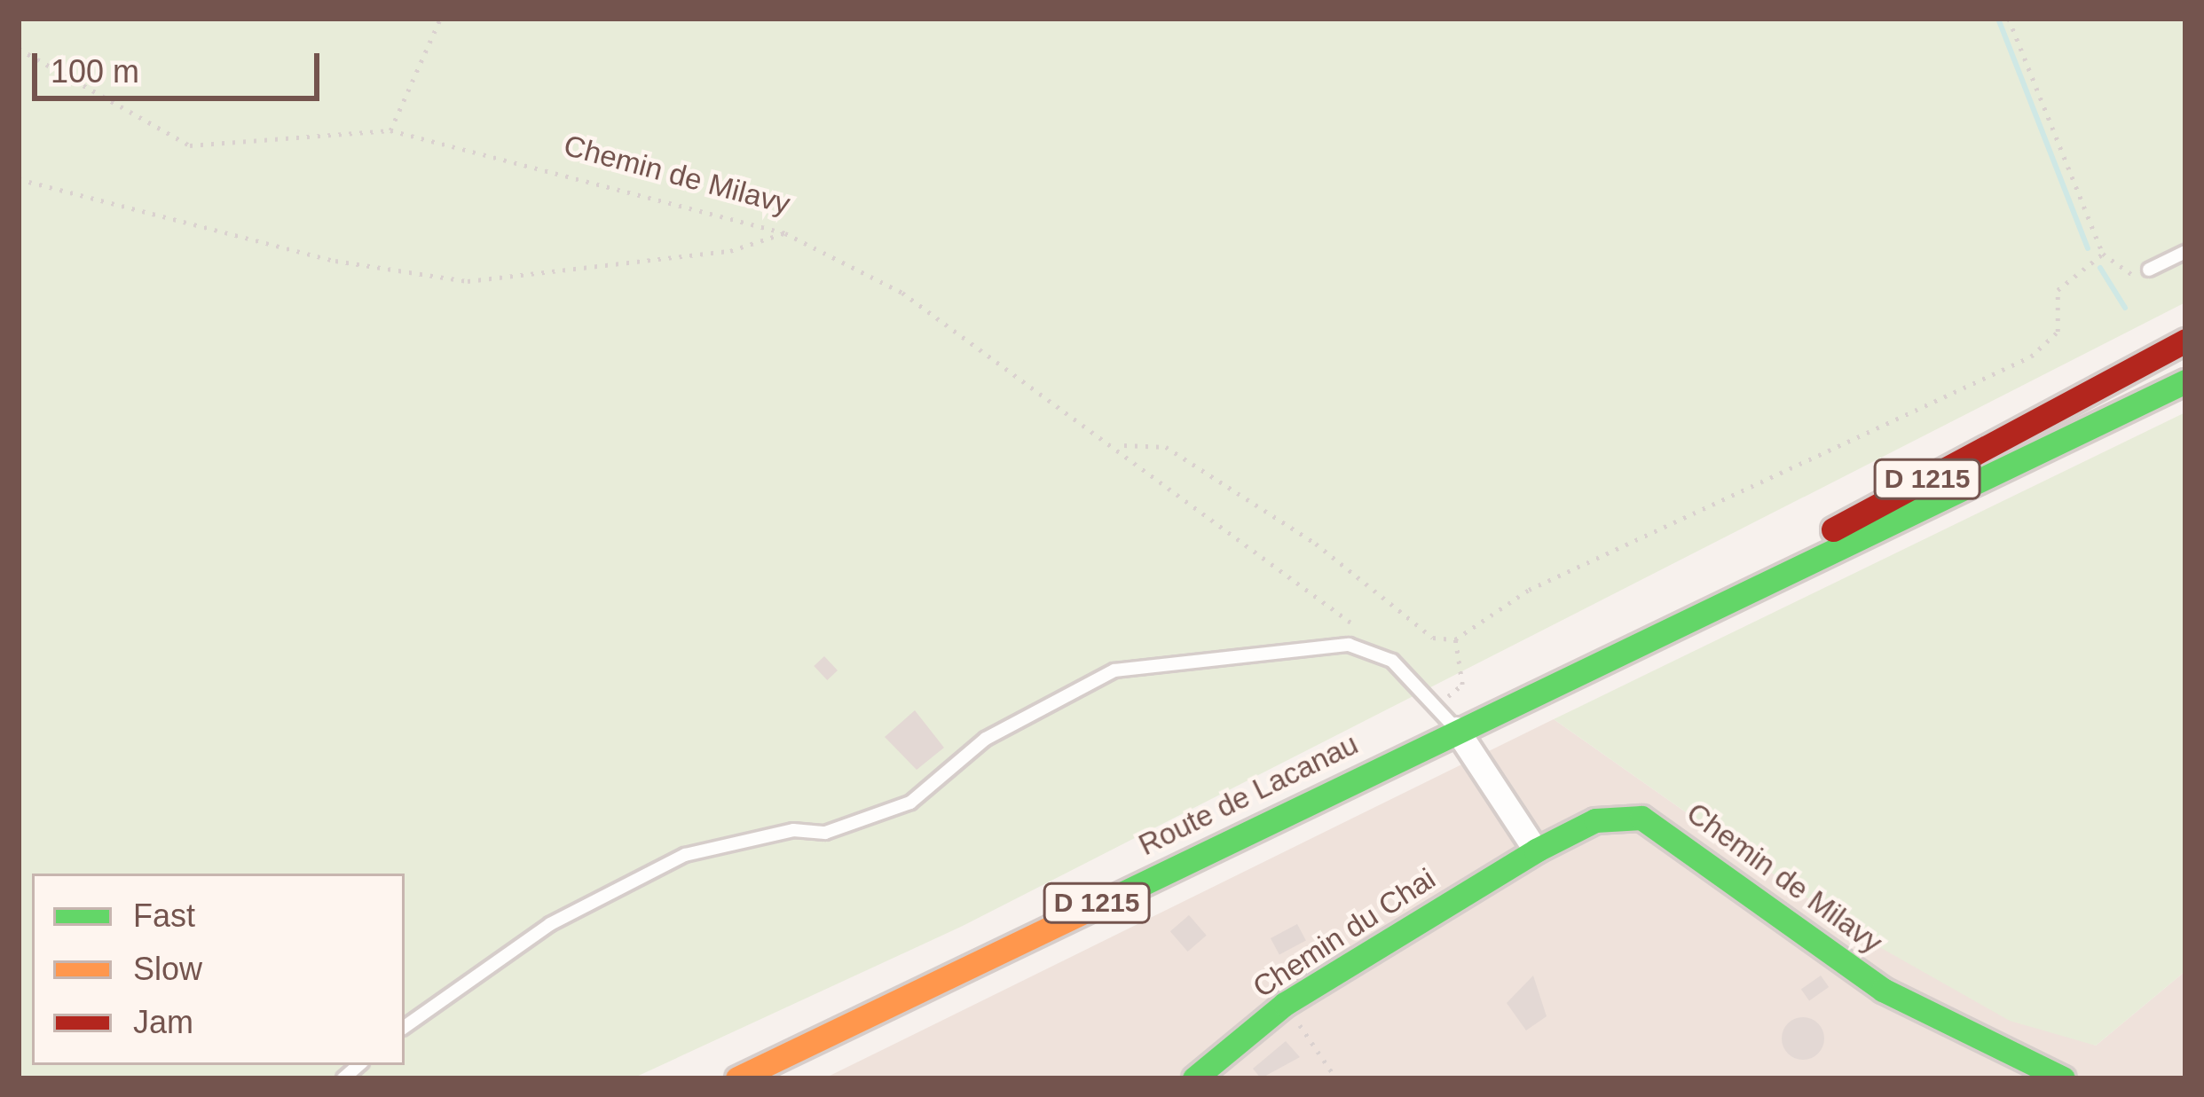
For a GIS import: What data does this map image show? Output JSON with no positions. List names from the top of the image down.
{
  "streets": {
    "main road": [
      "Chemin de Milavy",
      "D 1215",
      "Route de Lacanau",
      "Chemin du Chai"
    ]
  },
  "crossings": [
    ["Chemin de Milavy", "Chemin du Chai"]
  ],
  "legend": ["Fast", "Slow", "Jam"],
  "scale_bar": "100 m"
}
